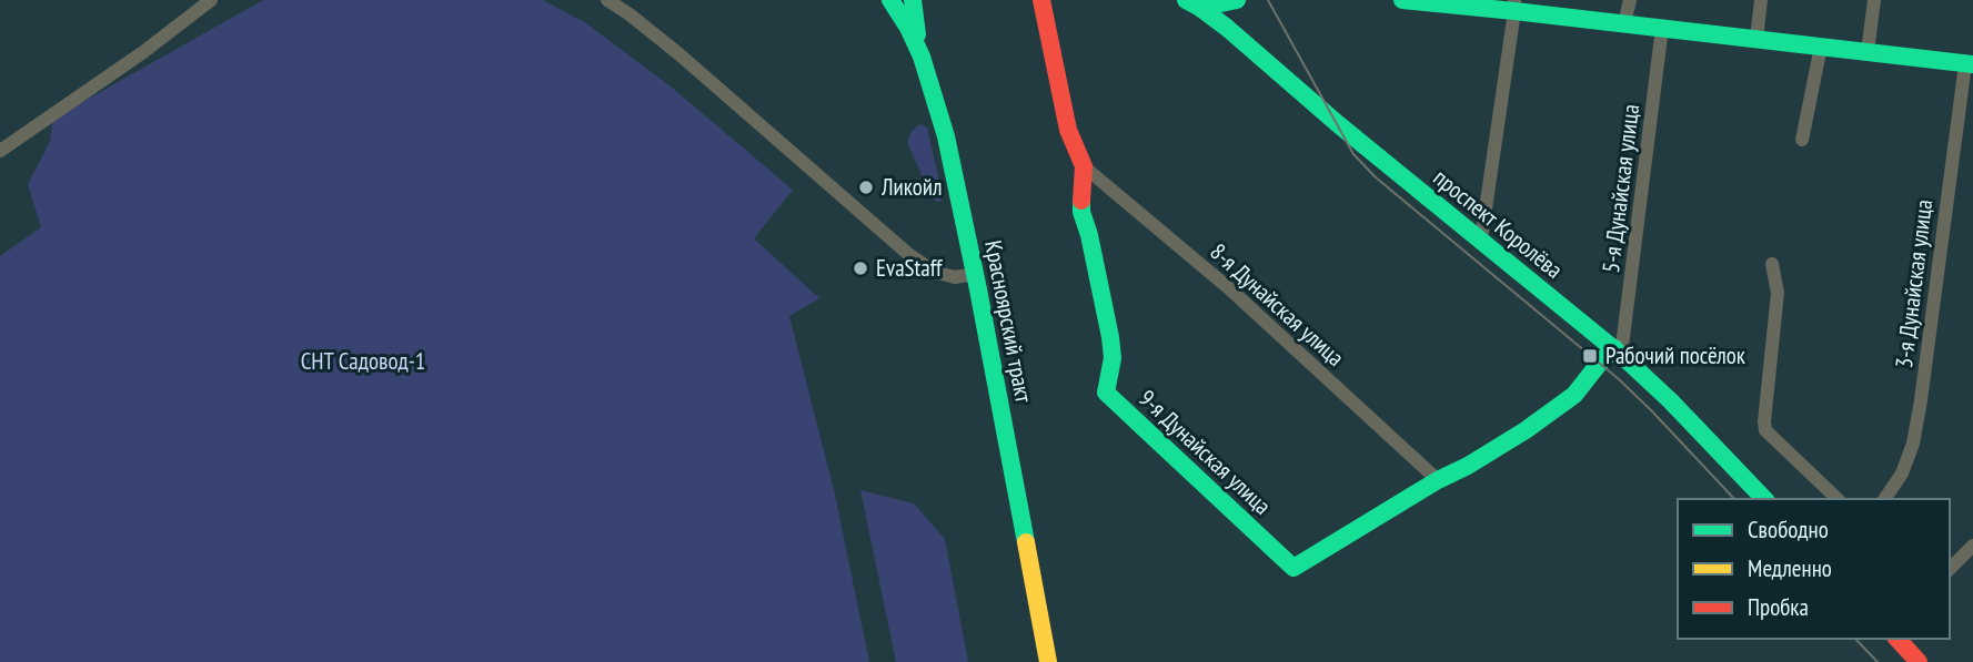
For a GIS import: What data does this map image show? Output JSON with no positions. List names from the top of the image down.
{
  "streets": {
    "street": [
      "5-я Дунайская улица",
      "проспект Королёва",
      "3-я Дунайская улица",
      "8-я Дунайская улица",
      "Красноярский тракт",
      "9-я Дунайская улица"
    ]
  },
  "crossings": [
    ["5-я Дунайская улица", "проспект Королёва"],
    ["8-я Дунайская улица", "9-я Дунайская улица"]
  ],
  "parks": ["СНТ Садовод-1"],
  "places": {
    "other": ["Ликойл", "EvaStaff"],
    "transit": ["Рабочий посёлок"]
  },
  "legend": ["Свободно", "Медленно", "Пробка"]
}
